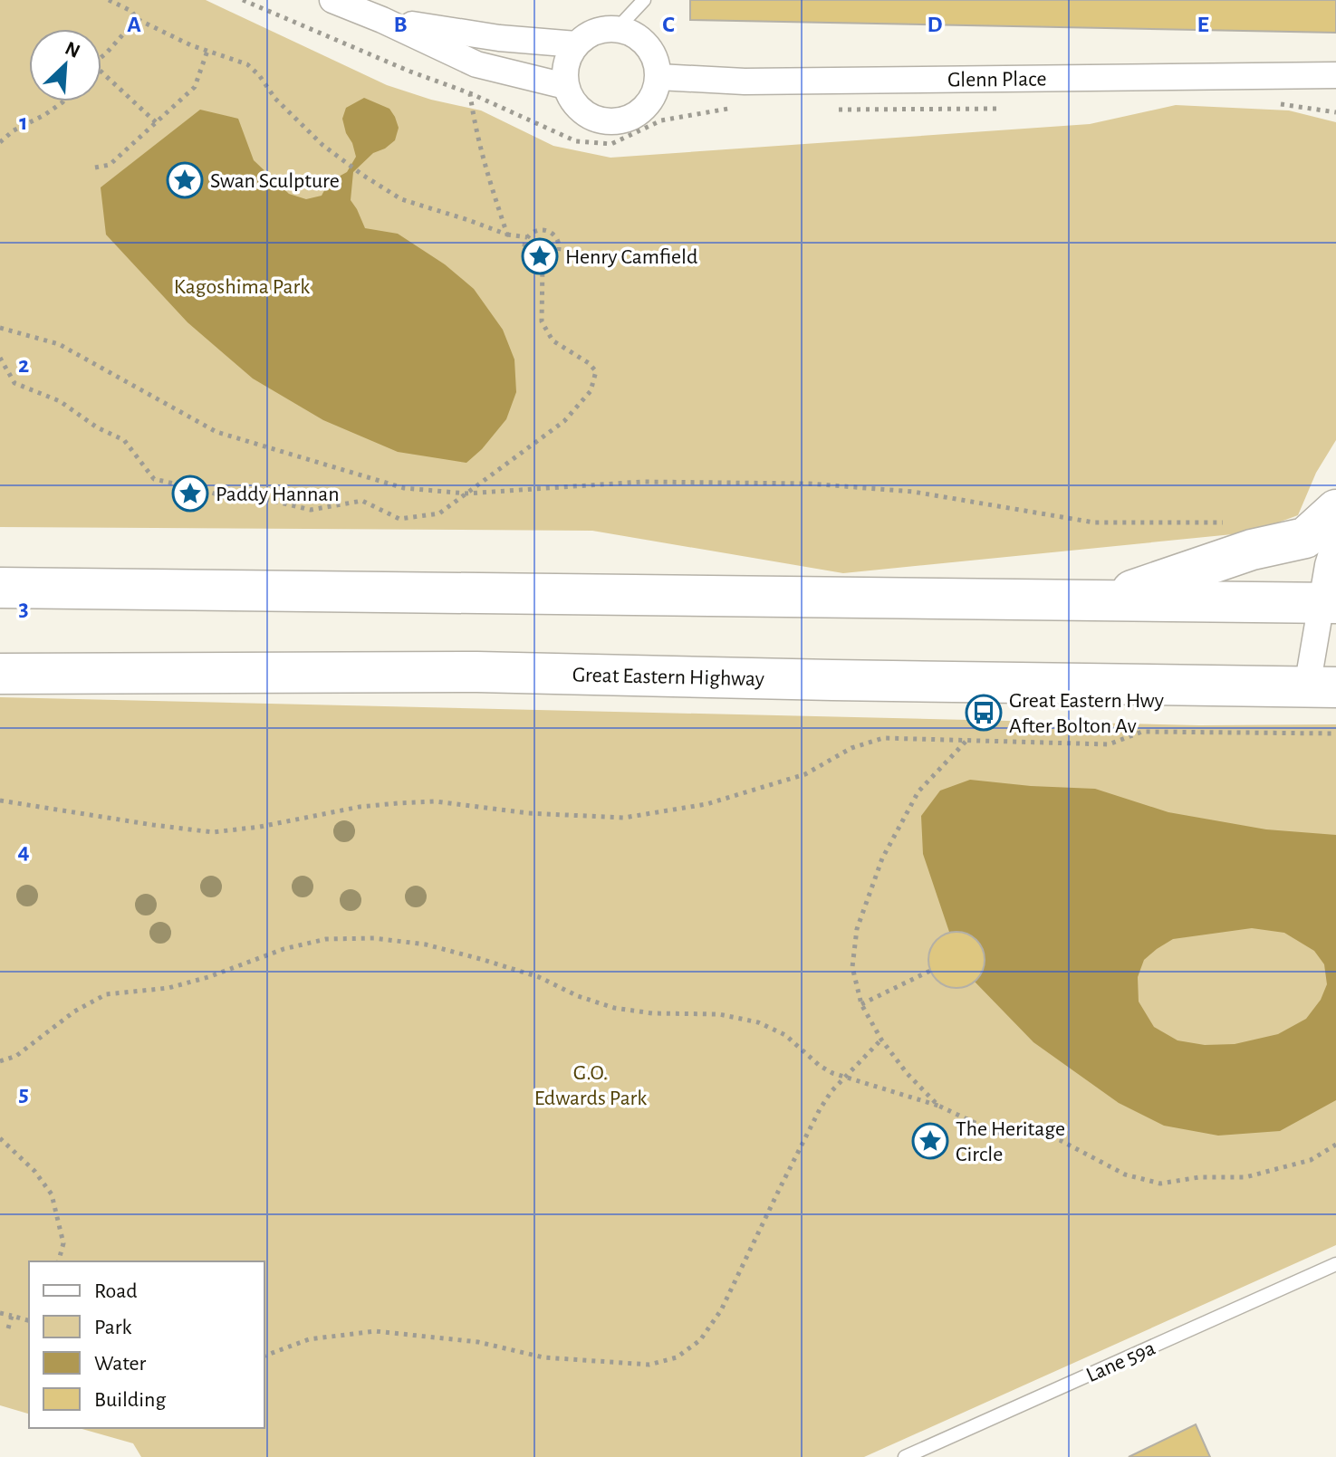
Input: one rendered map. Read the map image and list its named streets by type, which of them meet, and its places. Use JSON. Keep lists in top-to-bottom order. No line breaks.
{"streets":{"highway":["Great Eastern Highway"],"street":["Glenn Place"],"lane":["Lane 59a"]},"parks":["Kagoshima Park","G.O. Edwards Park"],"places":{"place":["Swan Sculpture","Henry Camfield","Paddy Hannan","The Heritage Circle"],"bus stop":["Great Eastern Hwy After Bolton Av"]},"legend":["Road","Park","Water","Building"],"north":"top right","grid":{"columns":["A","B","C","D","E"],"rows":["1","2","3","4","5"]}}
